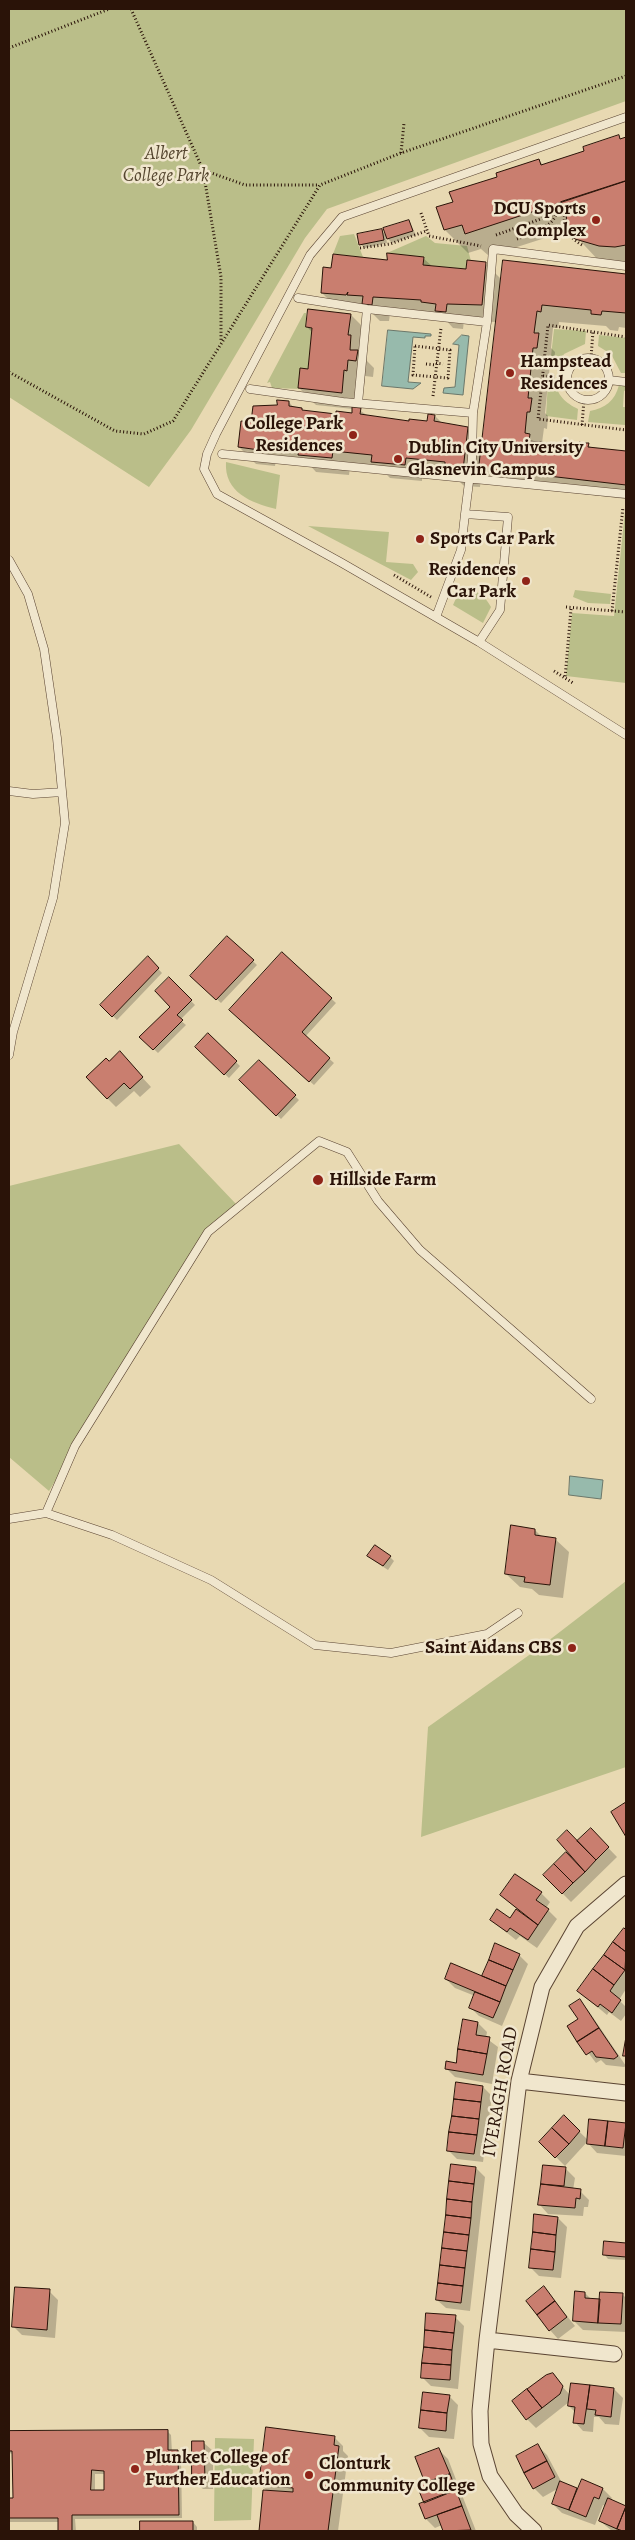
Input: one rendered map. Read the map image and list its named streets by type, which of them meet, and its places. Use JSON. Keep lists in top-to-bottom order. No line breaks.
{"streets":{"street":["IVERAGH ROAD"]},"parks":["Albert College Park"],"places":["DCU Sports Complex","Hampstead Residences","College Park Residences","Dublin City University Glasnevin Campus","Sports Car Park","Residences Car Park","Hillside Farm","Saint Aidans CBS","Plunket College of Further Education","Clonturk Community College"]}
